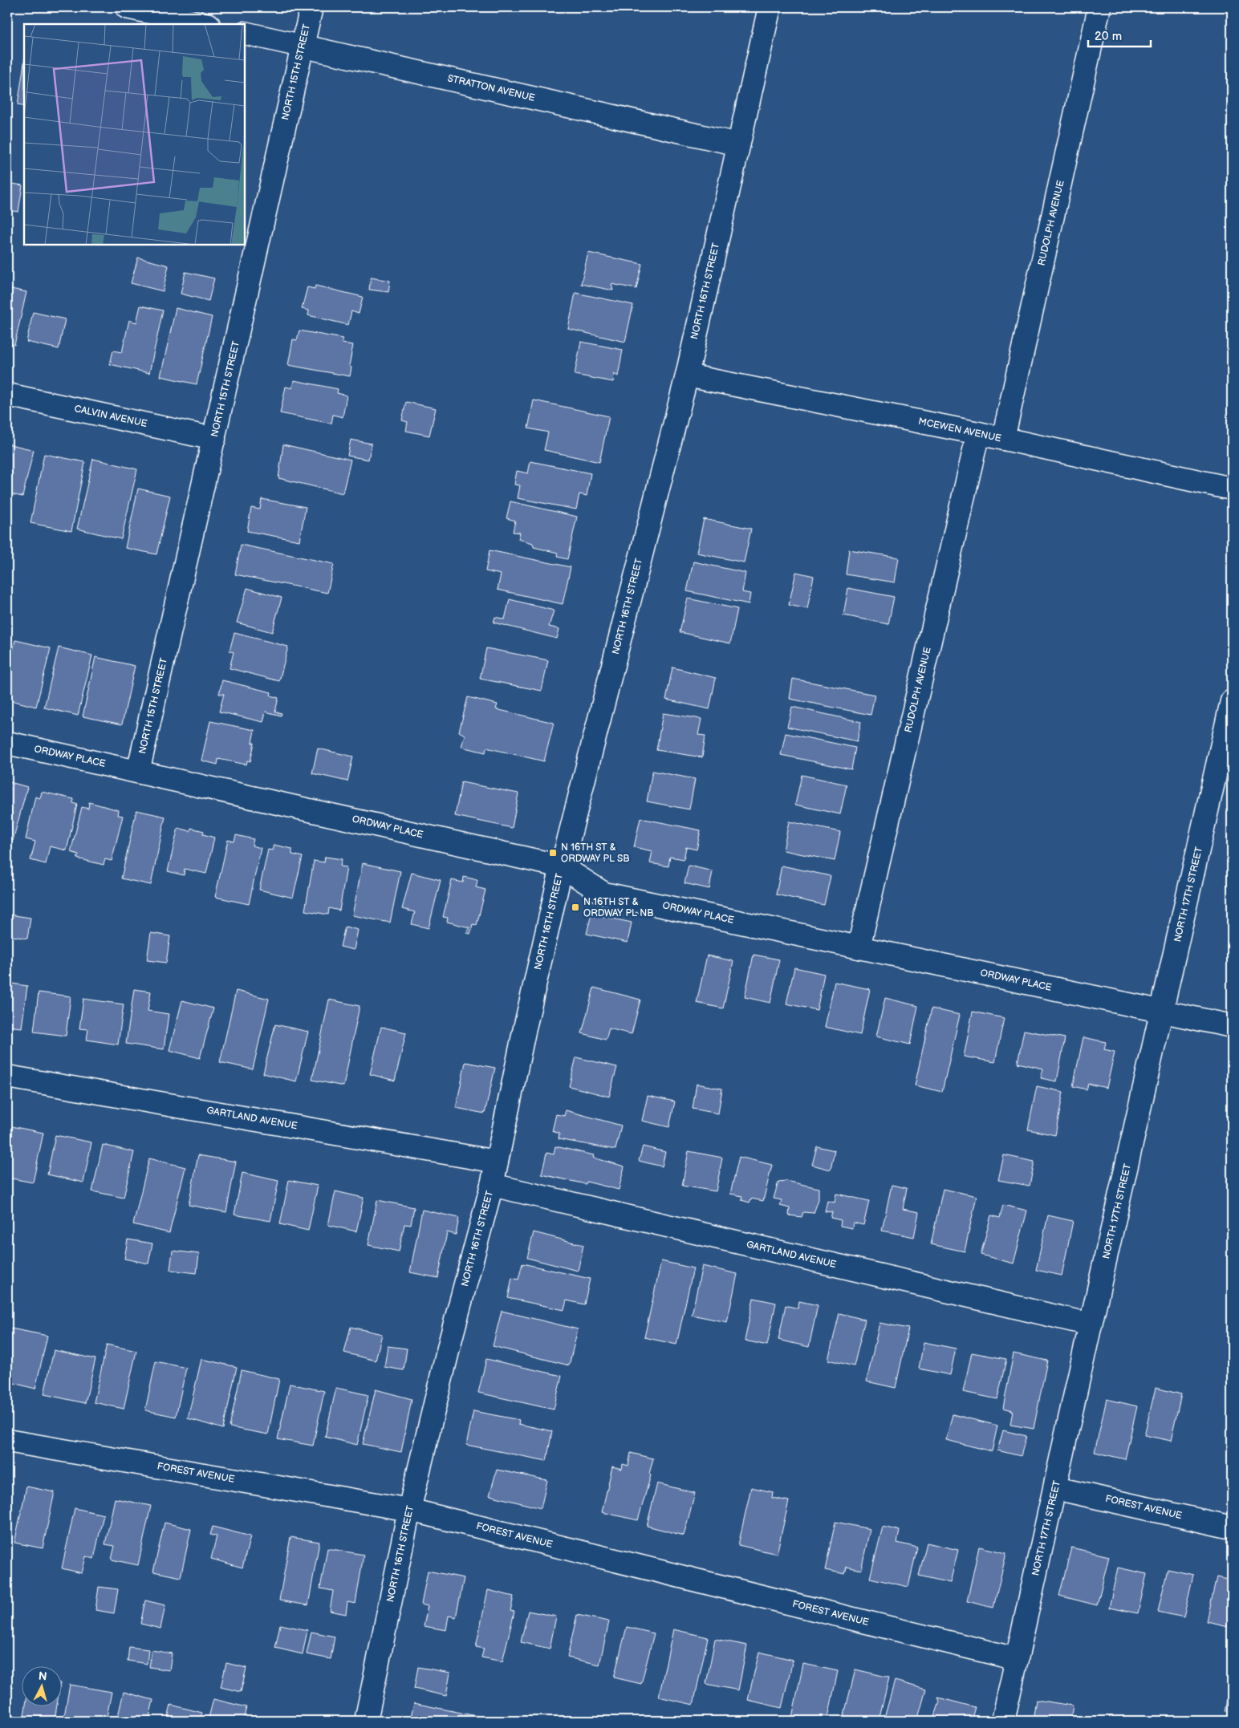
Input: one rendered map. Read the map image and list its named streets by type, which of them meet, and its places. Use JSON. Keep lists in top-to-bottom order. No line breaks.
{"streets":{"street":["NORTH 15TH STREET","STRATTON AVENUE","RUDOLPH AVENUE","NORTH 16TH STREET","CALVIN AVENUE","MCEWEN AVENUE","ORDWAY PLACE","NORTH 17TH STREET","GARTLAND AVENUE","FOREST AVENUE"]},"crossings":[["NORTH 15TH STREET","STRATTON AVENUE"],["NORTH 15TH STREET","CALVIN AVENUE"],["NORTH 15TH STREET","ORDWAY PLACE"],["STRATTON AVENUE","NORTH 16TH STREET"],["RUDOLPH AVENUE","MCEWEN AVENUE"],["RUDOLPH AVENUE","ORDWAY PLACE"],["NORTH 16TH STREET","MCEWEN AVENUE"],["NORTH 16TH STREET","ORDWAY PLACE"],["NORTH 16TH STREET","GARTLAND AVENUE"],["NORTH 16TH STREET","FOREST AVENUE"],["ORDWAY PLACE","NORTH 17TH STREET"],["NORTH 17TH STREET","GARTLAND AVENUE"],["NORTH 17TH STREET","FOREST AVENUE"]],"places":{"transit":["N 16TH ST & ORDWAY PL SB","N 16TH ST & ORDWAY PL NB"]},"scale_bar":"20 m","north":"top"}
